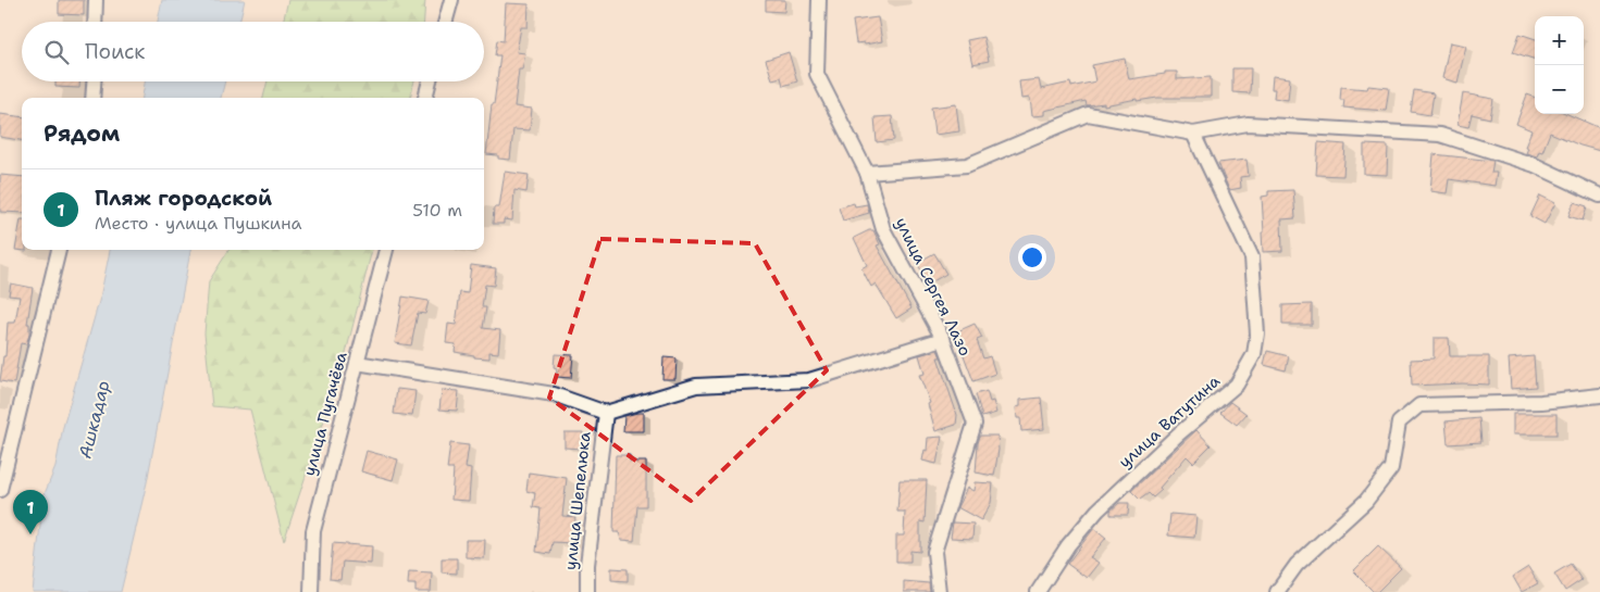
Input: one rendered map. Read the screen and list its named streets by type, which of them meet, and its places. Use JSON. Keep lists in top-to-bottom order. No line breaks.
{"streets":{"street":["улица Сергея Лазо","улица Пугачёва","улица Ватутина","улица Шепелюка"]},"water":["Ашкадар"],"page":{"map_buttons":["+","−"],"search":"Поиск","heading":"Рядом","list":[{"mark":"1","name":"Пляж городской","note":"Место · улица Пушкина","value":"510 m"}],"pins":"1"}}
